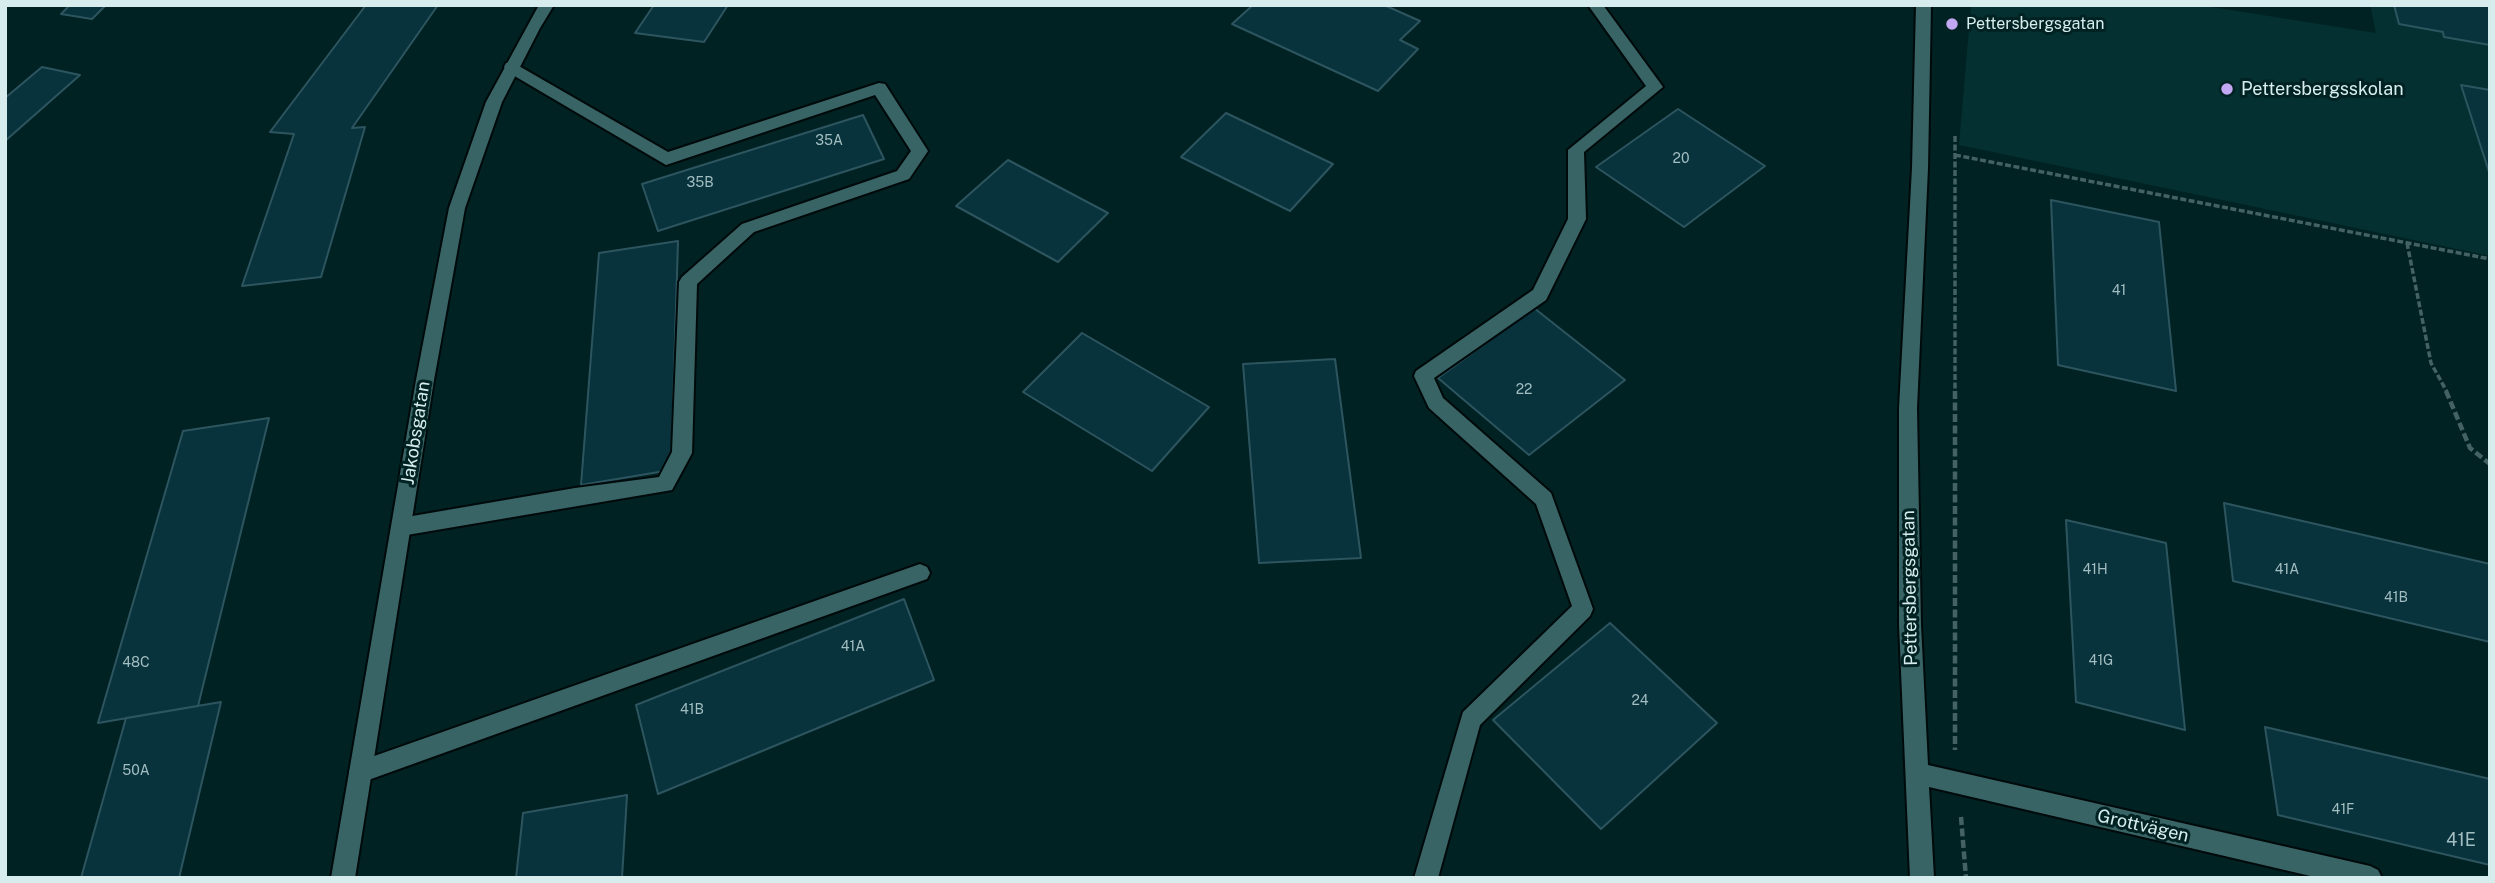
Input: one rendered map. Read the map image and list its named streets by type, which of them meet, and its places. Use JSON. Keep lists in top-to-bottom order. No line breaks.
{"streets":{"street":["Jakobsgatan","Pettersbergsgatan","Grottvägen"]},"crossings":[["Pettersbergsgatan","Grottvägen"]],"places":["Pettersbergsgatan","Pettersbergsskolan"],"house_numbers":["35A","20","35B","41","22","41H","41A","41B","41A","41G","48C","24","41B","50A","41F","41E"]}
